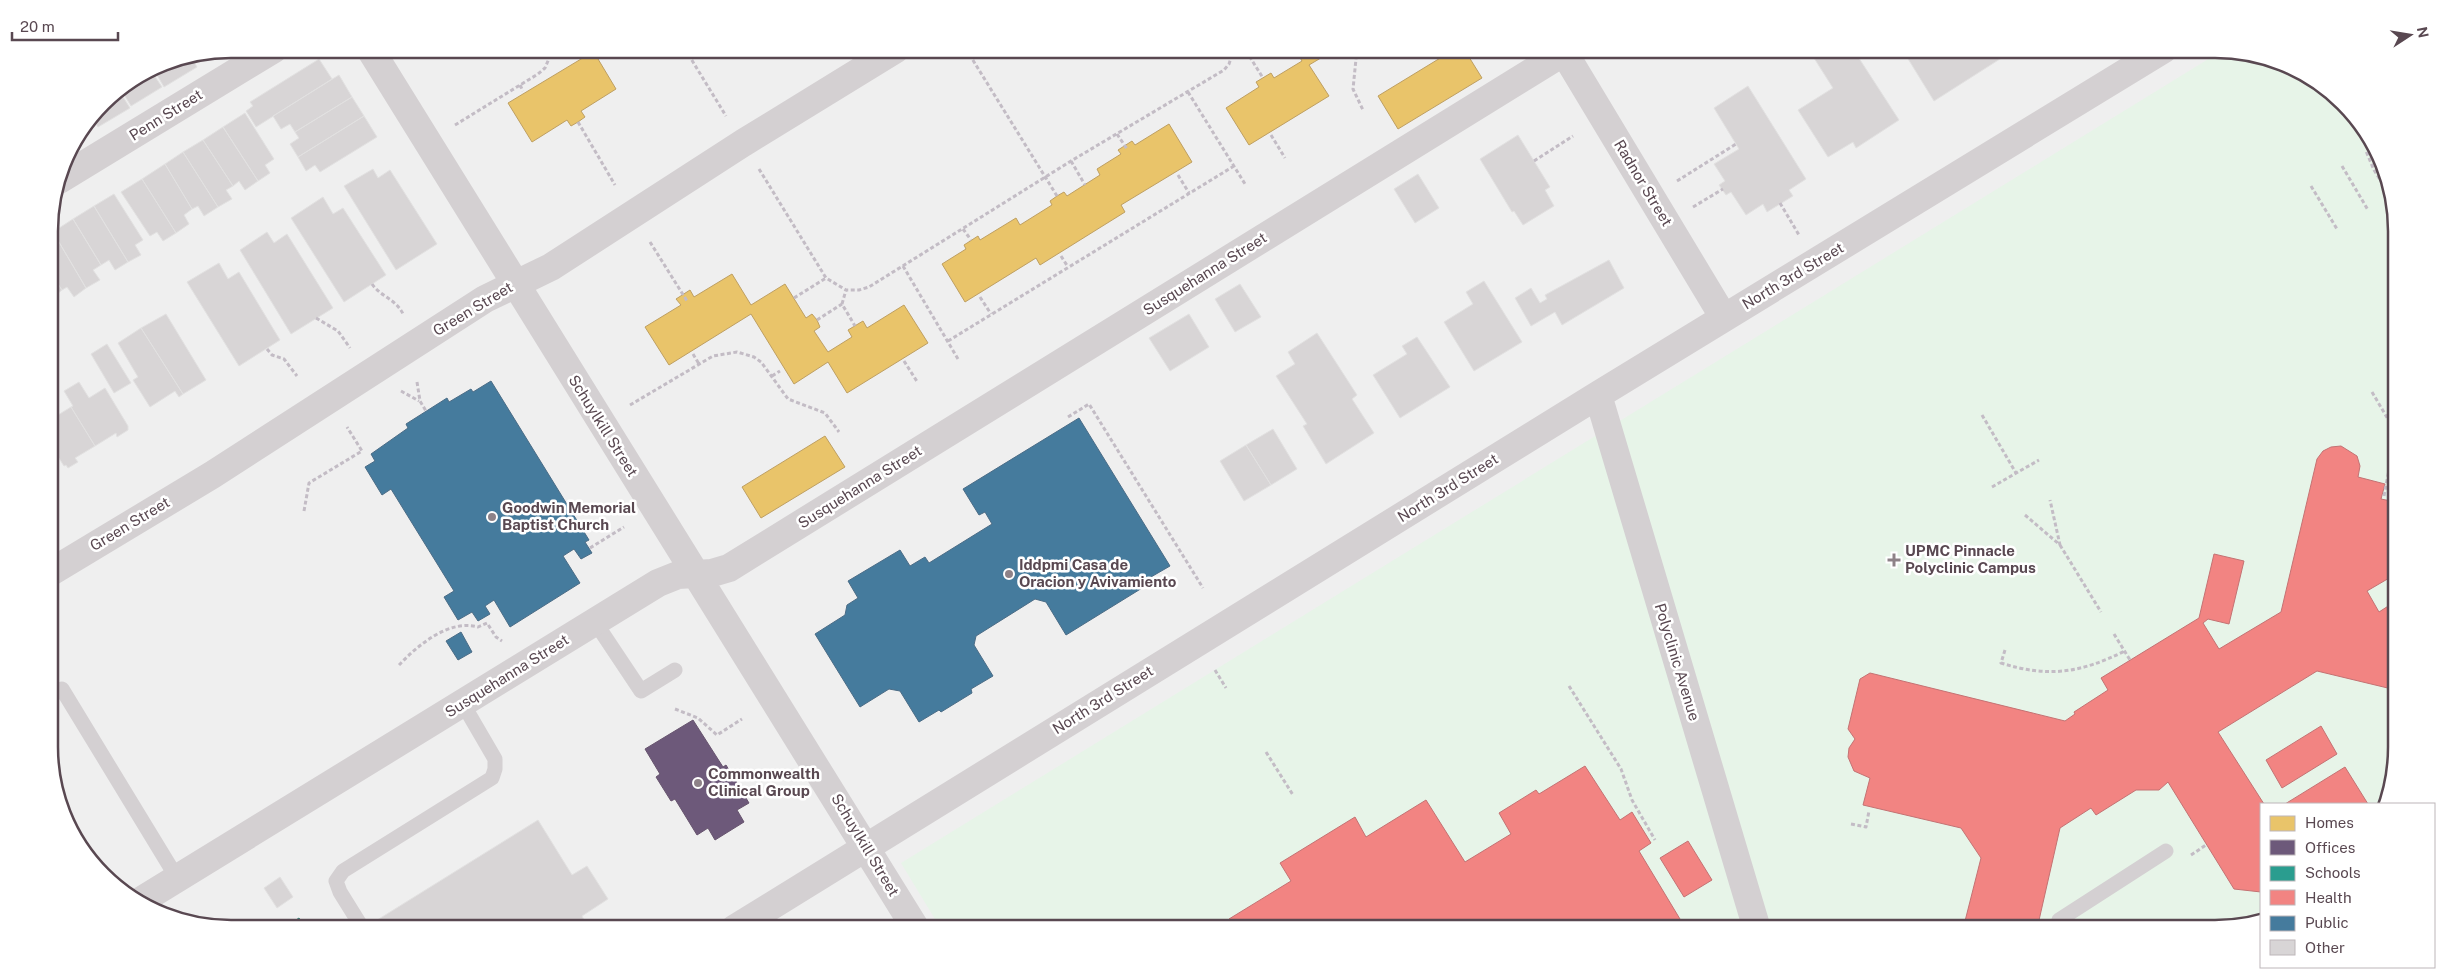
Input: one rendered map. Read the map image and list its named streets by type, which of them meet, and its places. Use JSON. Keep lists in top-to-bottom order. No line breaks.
{"streets":{"street":["Penn Street","Radnor Street","Susquehanna Street","North 3rd Street","Green Street","Schuylkill Street","Polyclinic Avenue"]},"crossings":[["Radnor Street","North 3rd Street"],["Susquehanna Street","Schuylkill Street"],["North 3rd Street","Schuylkill Street"],["North 3rd Street","Polyclinic Avenue"],["Green Street","Schuylkill Street"]],"places":{"other":["Goodwin Memorial Baptist Church","Iddpmi Casa de Oracion y Avivamiento","Commonwealth Clinical Group"],"health":["UPMC Pinnacle Polyclinic Campus"]},"legend":["Homes","Offices","Schools","Health","Public","Other"],"scale_bar":"20 m","north":"right"}
